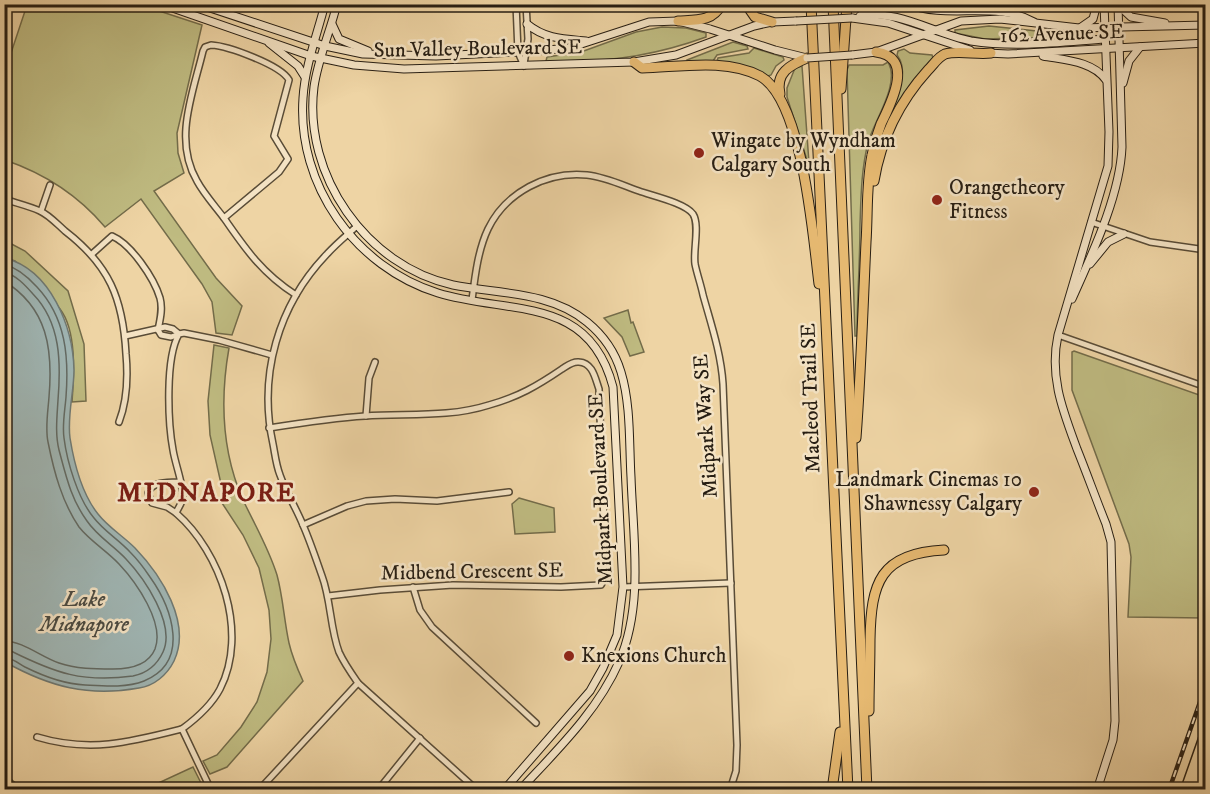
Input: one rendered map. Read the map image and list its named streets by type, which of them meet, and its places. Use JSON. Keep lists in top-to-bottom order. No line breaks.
{"streets":{"highway":["Macleod Trail SE"],"street":["162 Avenue SE","Sun Valley Boulevard SE","Midpark Way SE","Midpark Boulevard SE","Midbend Crescent SE"]},"crossings":[["162 Avenue SE","Sun Valley Boulevard SE"],["Sun Valley Boulevard SE","Midpark Boulevard SE"],["Midpark Way SE","Midpark Boulevard SE"]],"districts":["MIDNAPORE"],"water":["Lake Midnapore"],"places":["Wingate by Wyndham Calgary South","Orangetheory Fitness","Landmark Cinemas 10 Shawnessy Calgary","Knexions Church"]}
